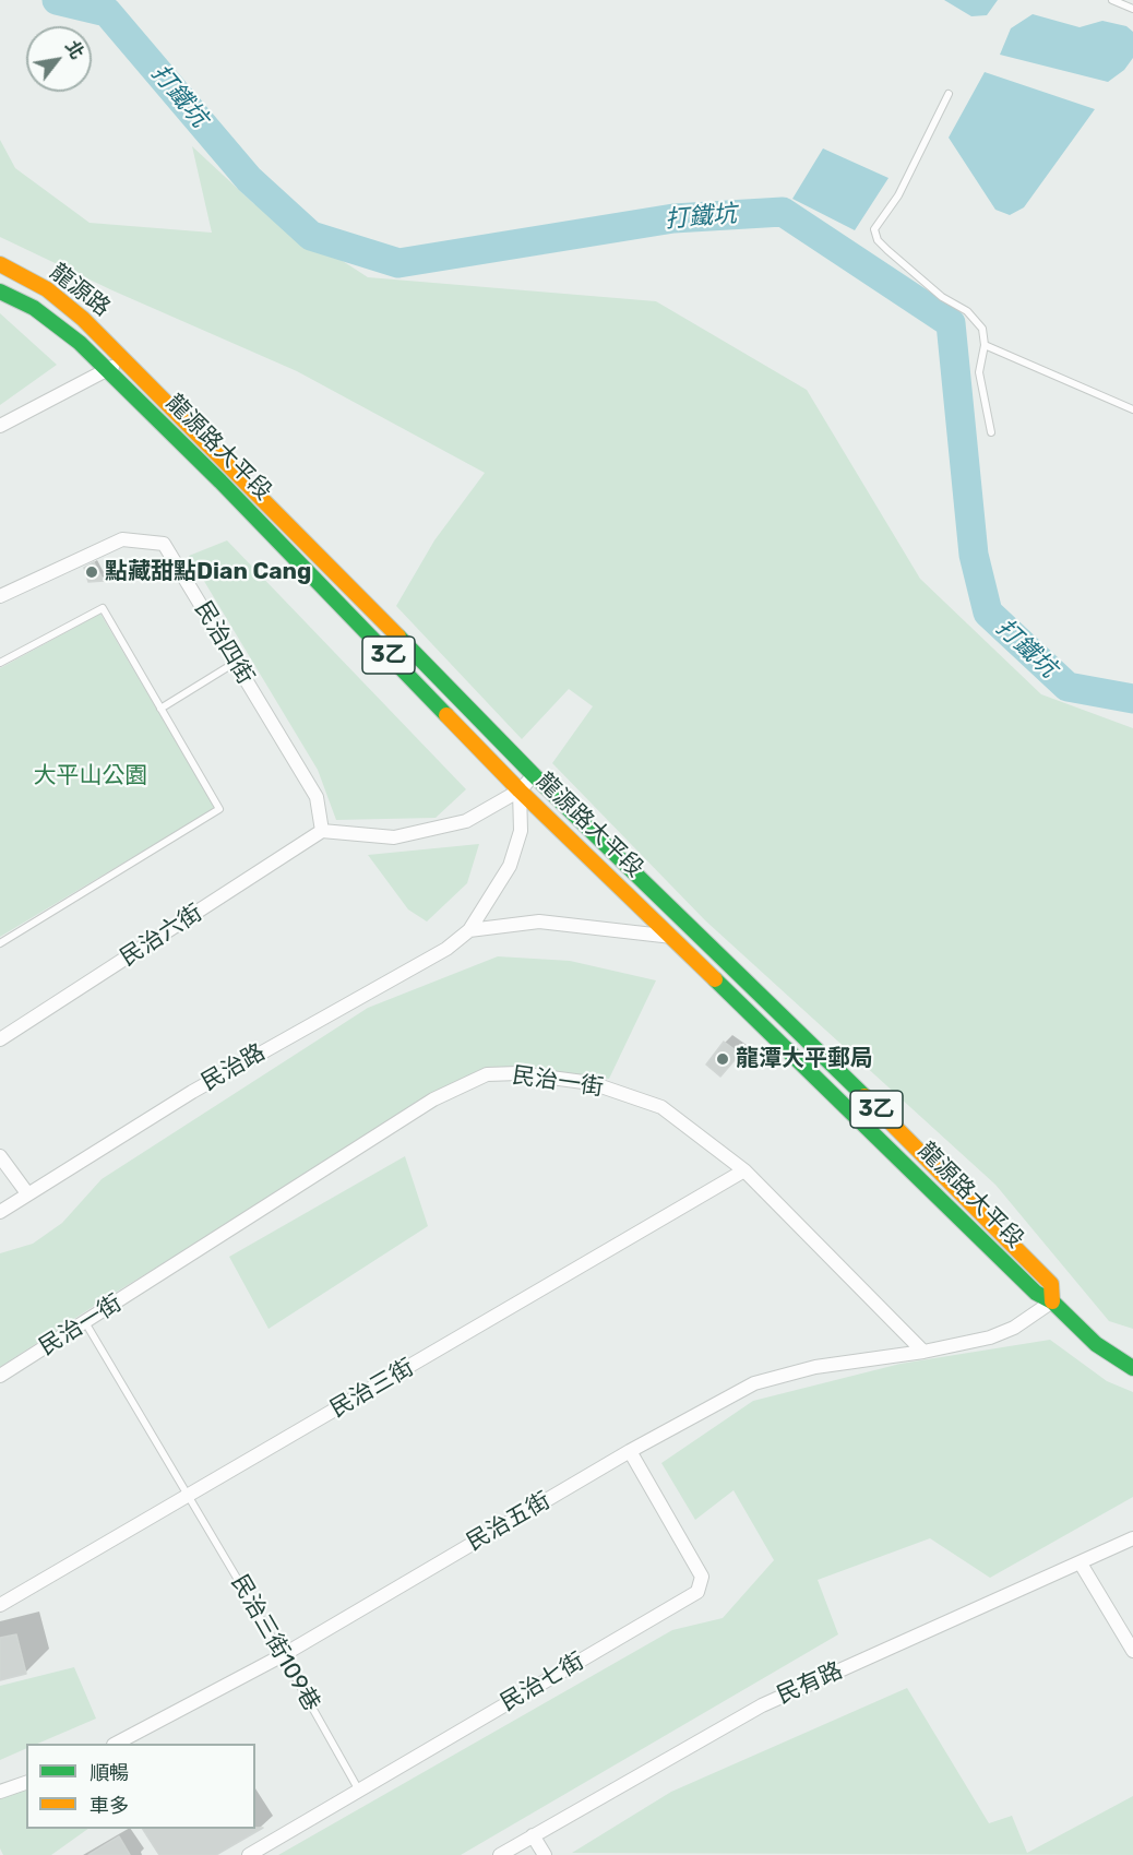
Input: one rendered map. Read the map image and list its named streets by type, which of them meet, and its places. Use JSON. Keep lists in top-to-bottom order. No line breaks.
{"streets":{"main road":["龍源路","龍源路大平段","3乙"],"street":["民治四街","民治六街","民治路","民治一街","民治三街","民治五街","民治七街","民有路"],"lane":["民治三街109巷"]},"crossings":[["龍源路","龍源路大平段"],["民治四街","民治六街"],["民治一街","民治三街"],["民治一街","民治五街"],["民治一街","民治三街109巷"],["民治三街","民治三街109巷"],["民治五街","民治三街109巷"],["民治五街","民治七街"],["民治三街109巷","民治七街"]],"water":["打鐵坑"],"parks":["大平山公園"],"places":["點藏甜點Dian Cang","龍潭大平郵局"],"legend":["順暢","車多"],"north":"top right"}
